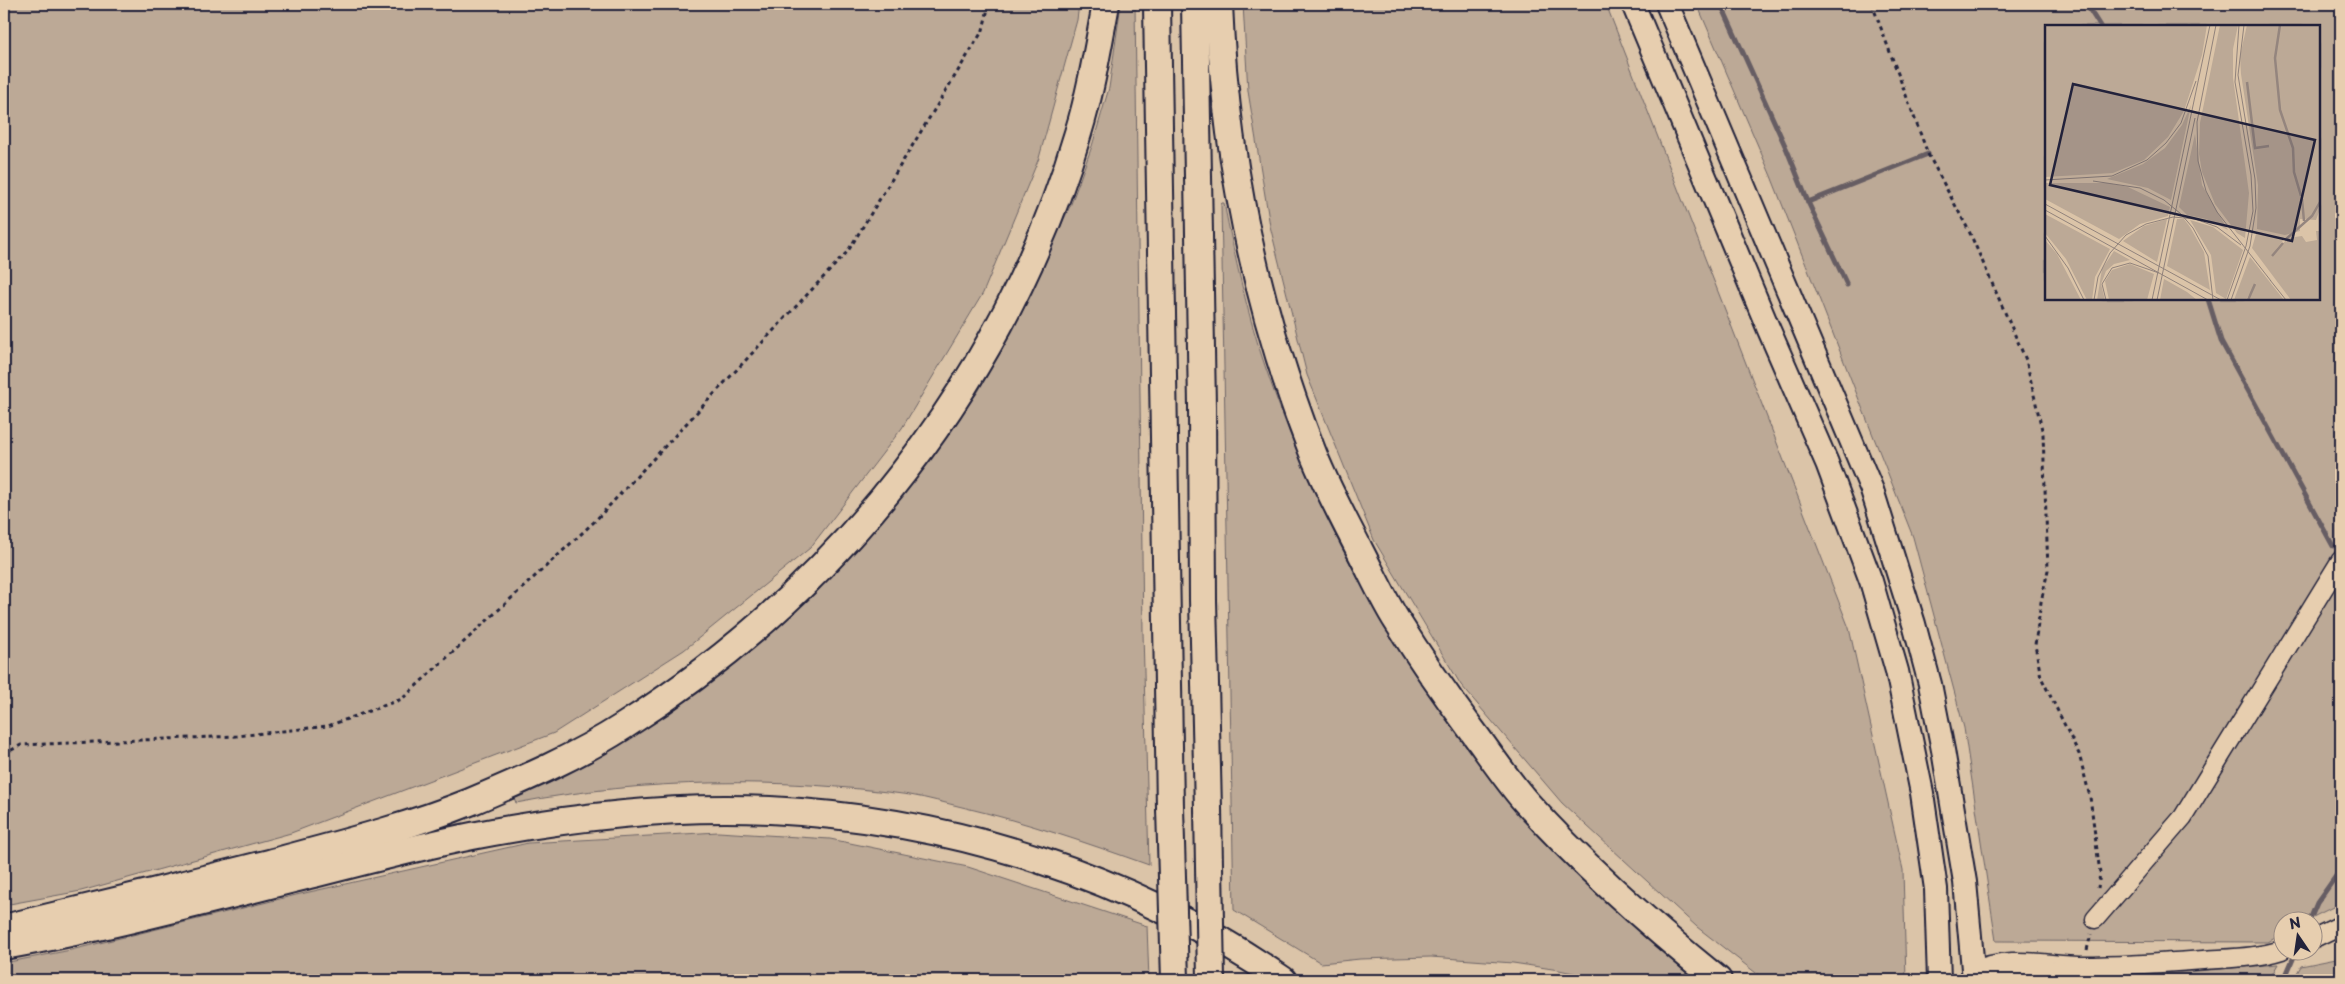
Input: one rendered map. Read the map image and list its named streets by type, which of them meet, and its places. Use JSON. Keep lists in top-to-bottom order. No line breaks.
{"north":"top"}
